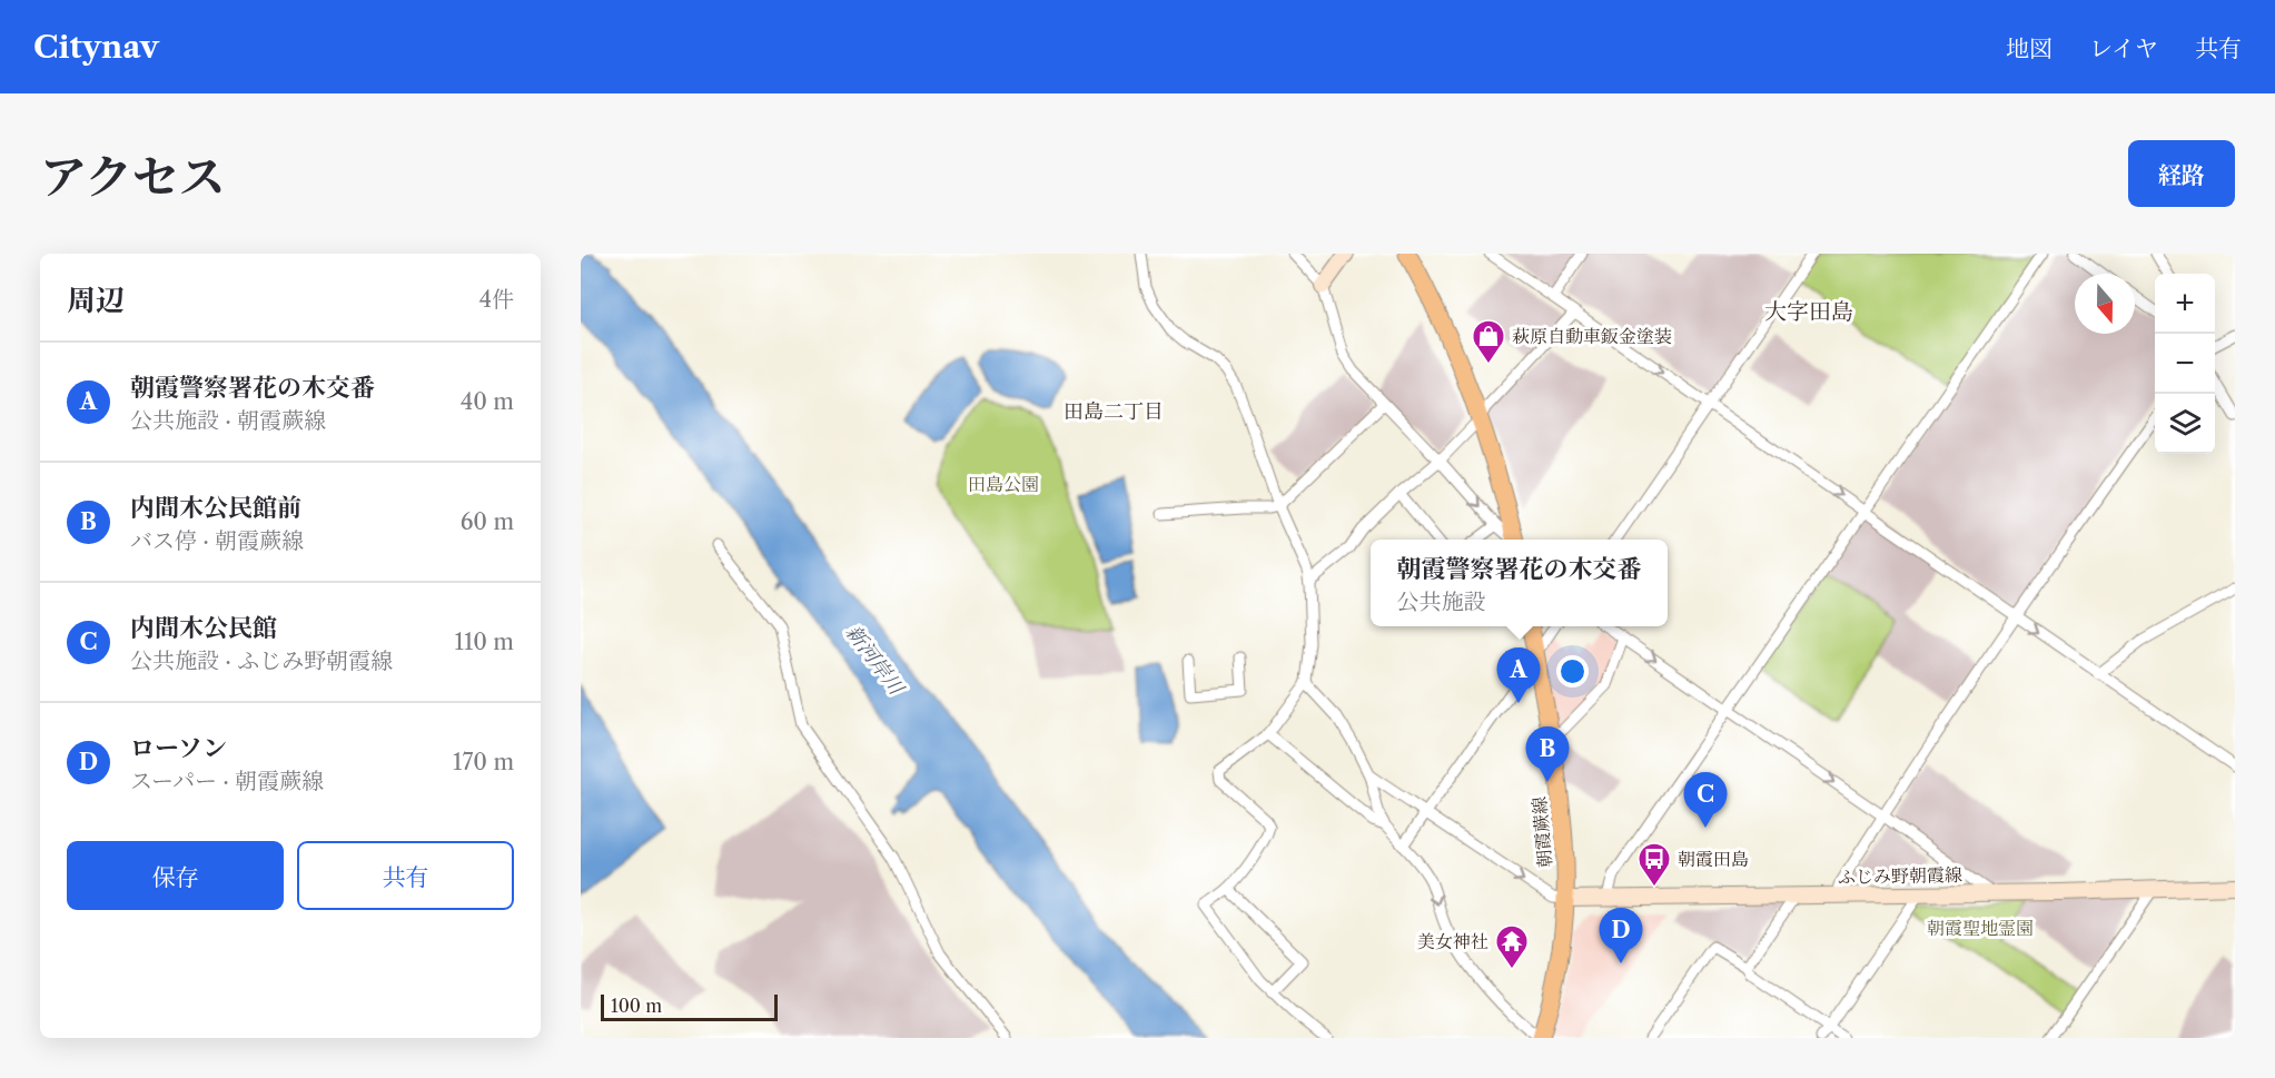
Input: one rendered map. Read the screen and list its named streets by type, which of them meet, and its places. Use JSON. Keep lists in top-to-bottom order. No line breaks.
{"streets":{"main road":["朝霞蕨線","ふじみ野朝霞線"]},"crossings":[["朝霞蕨線","ふじみ野朝霞線"]],"districts":["大字田島","田島二丁目"],"water":["新河岸川"],"parks":["田島公園","朝霞聖地霊園"],"places":{"shop":["萩原自動車鈑金塗装"],"bus stop":["朝霞田島"],"temple":["美女神社"]},"scale_bar":"100 m","north":"bottom","page":{"header":"Citynav","nav":["地図","レイヤ","共有"],"title":"アクセス","buttons":["経路",["保存","共有"]],"heading":["周辺","4件"],"map_buttons":["+","−"],"list":[{"mark":"A","name":"朝霞警察署花の木交番","note":"公共施設 · 朝霞蕨線","value":"40 m"},{"mark":"B","name":"内間木公民館前","note":"バス停 · 朝霞蕨線","value":"60 m"},{"mark":"C","name":"内間木公民館","note":"公共施設 · ふじみ野朝霞線","value":"110 m"},{"mark":"D","name":"ローソン","note":"スーパー · 朝霞蕨線","value":"170 m"}],"popup":["朝霞警察署花の木交番","公共施設"],"pins":["A","B","C","D"],"scale":"100 m"}}
